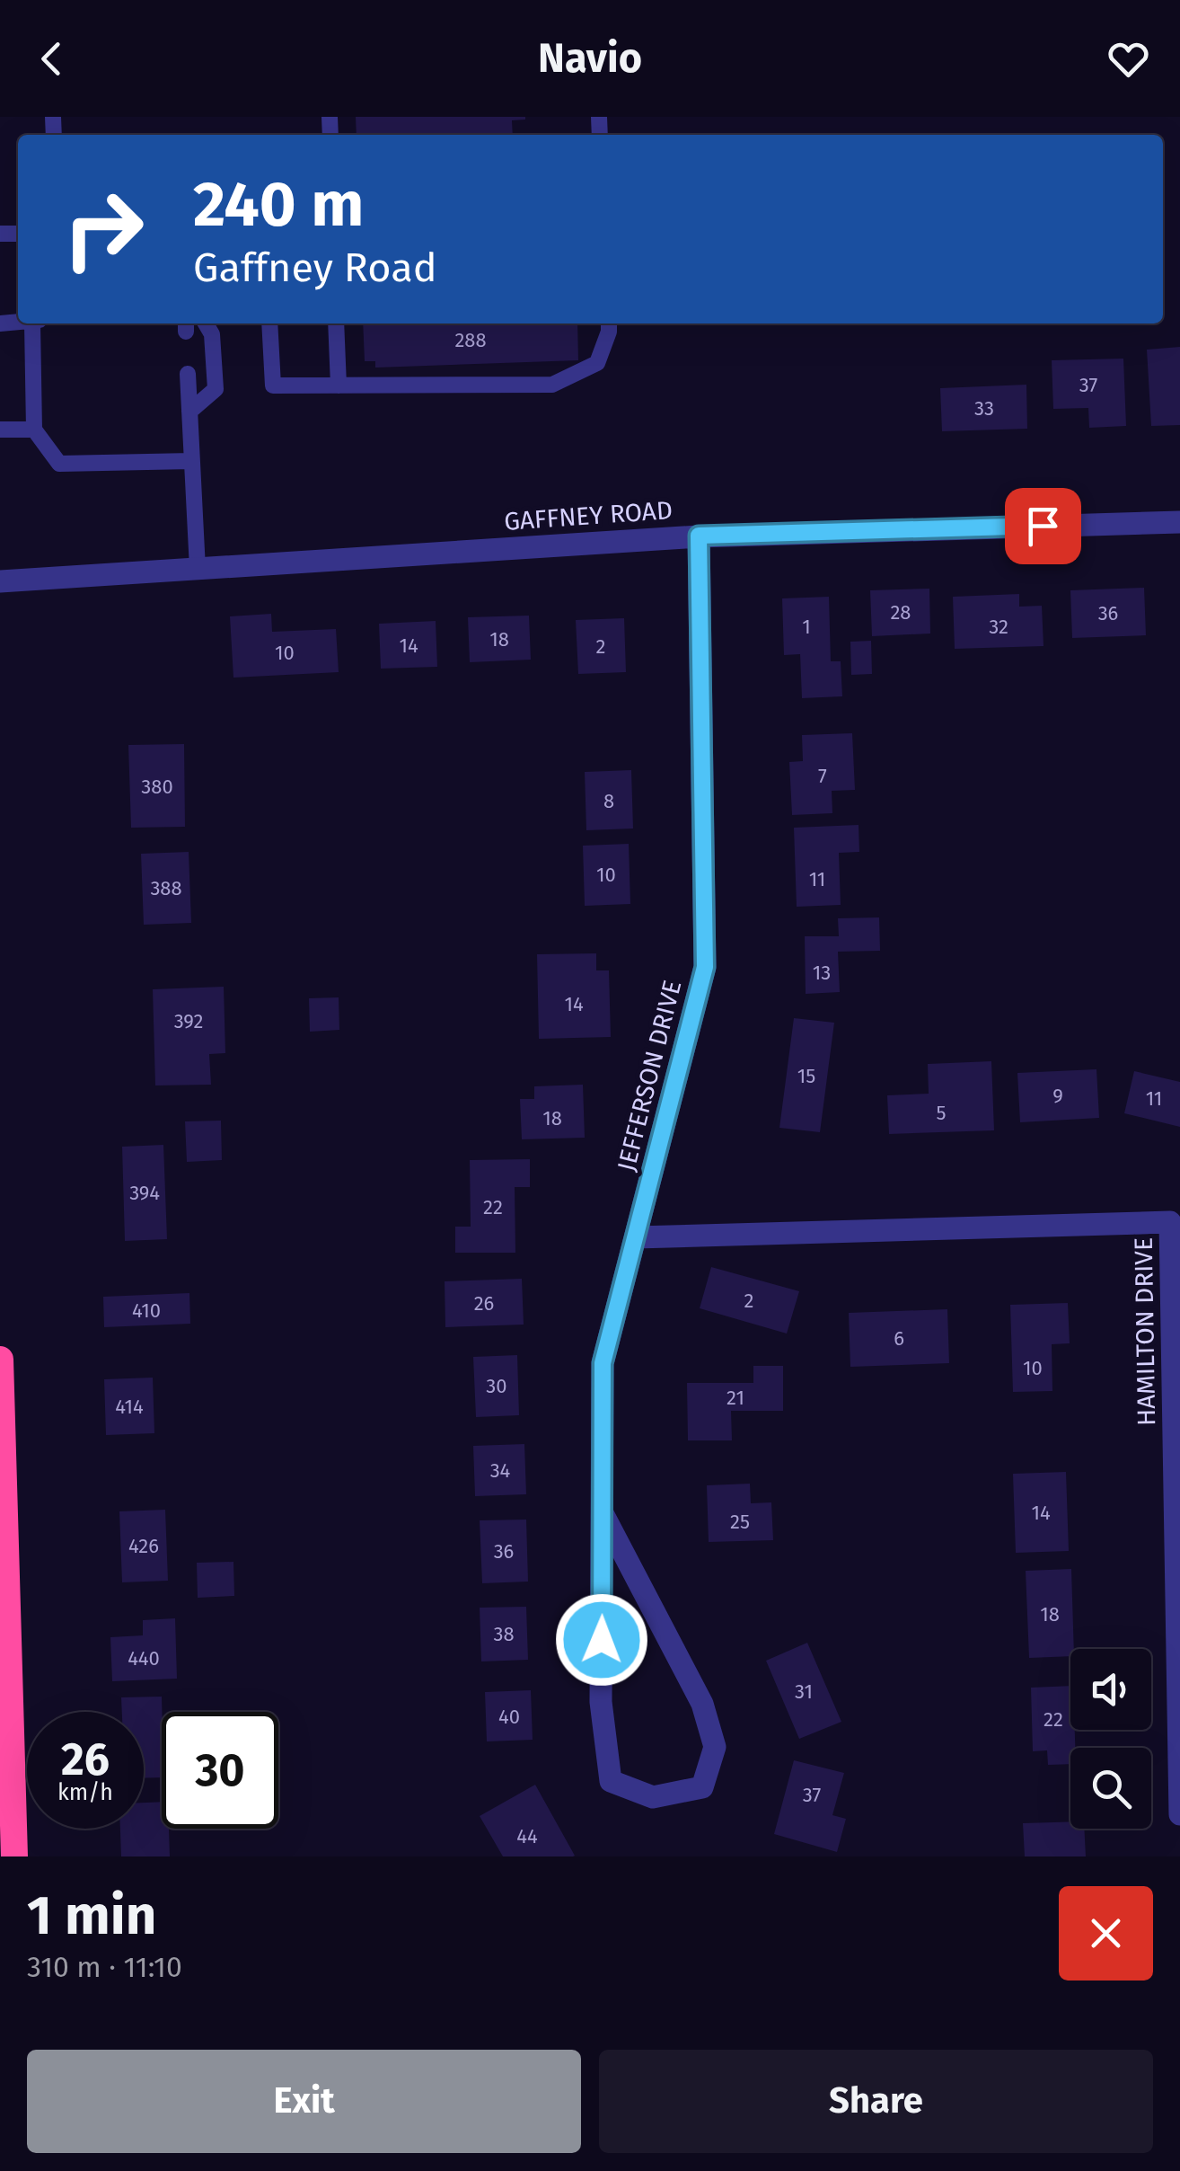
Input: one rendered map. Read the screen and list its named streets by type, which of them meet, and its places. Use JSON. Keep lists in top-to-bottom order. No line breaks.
{"streets":{"street":["GAFFNEY ROAD","JEFFERSON DRIVE","HAMILTON DRIVE"]},"crossings":[["GAFFNEY ROAD","JEFFERSON DRIVE"],["JEFFERSON DRIVE","HAMILTON DRIVE"]],"house_numbers":["288","37","33","28","36","1","32","18","14","2","10","7","380","8","10","11","388","13","14","392","15","9","11","5","18","394","22","2","26","410","6","10","30","21","414","34","14","25","426","36","18","38","440","31","40","22","37","44"],"page":{"header":"Navio","turn":["240 m","Gaffney Road"],"speed":"26 km/h","limit":"30","heading":["1 min","310 m · 11:10"],"buttons":["Exit","Share"]}}
